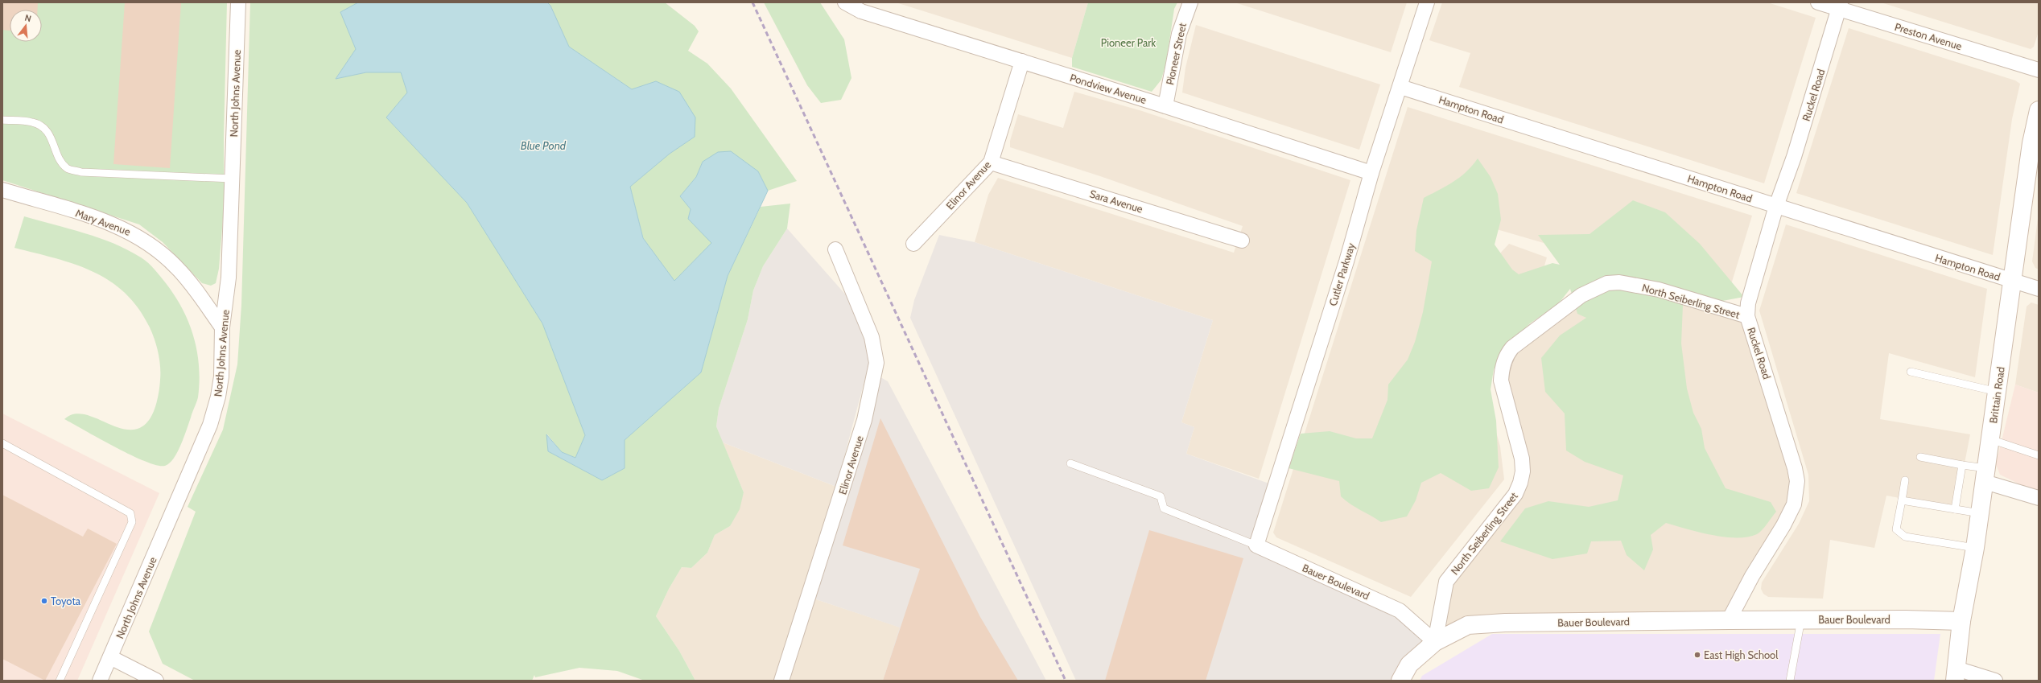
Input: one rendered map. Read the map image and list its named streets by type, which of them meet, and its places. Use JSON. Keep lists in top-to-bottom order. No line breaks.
{"streets":{"street":["Preston Avenue","Pioneer Street","Pondview Avenue","North Johns Avenue","Ruckel Road","Hampton Road","Elinor Avenue","Sara Avenue","Mary Avenue","Cutler Parkway","North Seiberling Street","Brittain Road","Bauer Boulevard"]},"crossings":[["Preston Avenue","Ruckel Road"],["Pioneer Street","Pondview Avenue"],["Pondview Avenue","Elinor Avenue"],["Pondview Avenue","Cutler Parkway"],["North Johns Avenue","Mary Avenue"],["Ruckel Road","Hampton Road"],["Ruckel Road","North Seiberling Street"],["Ruckel Road","Bauer Boulevard"],["Hampton Road","Cutler Parkway"],["Hampton Road","Brittain Road"],["Elinor Avenue","Sara Avenue"],["Cutler Parkway","Bauer Boulevard"],["North Seiberling Street","Bauer Boulevard"],["Brittain Road","Bauer Boulevard"]],"water":["Blue Pond"],"parks":["Pioneer Park"],"places":["Toyota","East High School"],"north":"top"}
